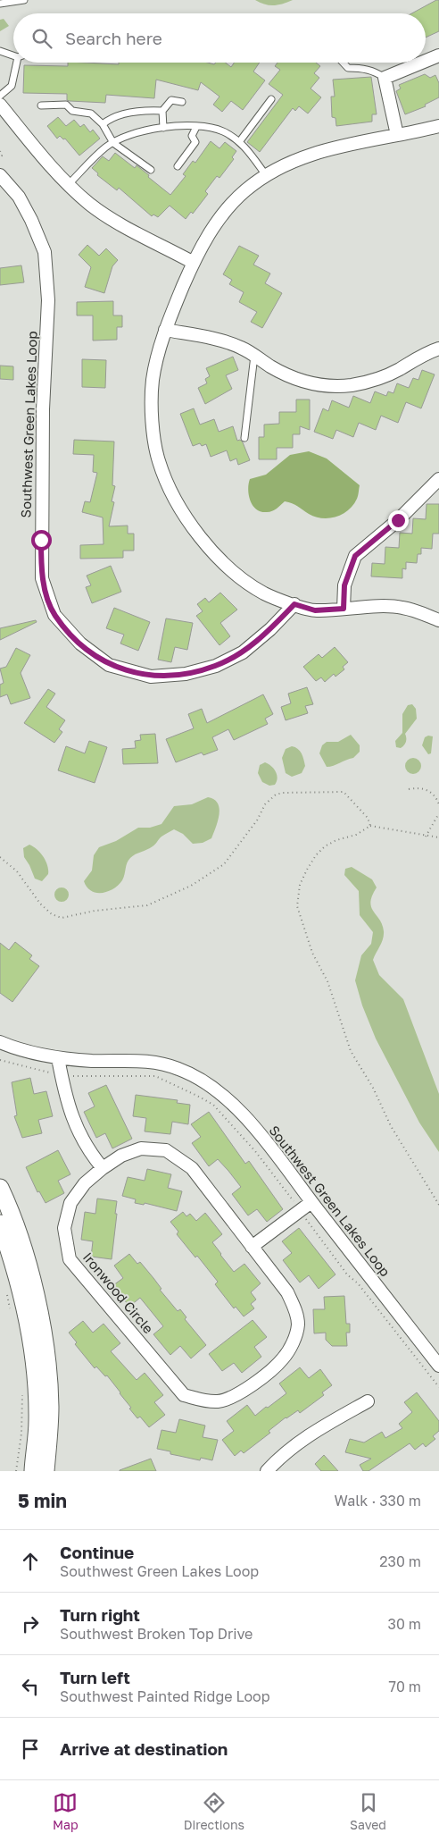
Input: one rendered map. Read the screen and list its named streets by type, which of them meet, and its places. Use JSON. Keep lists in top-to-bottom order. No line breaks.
{"streets":{"street":["Southwest Green Lakes Loop","Ironwood Circle"]},"page":{"search":"Search here","heading":["5 min","Walk · 330 m"],"list":[["Continue","Southwest Green Lakes Loop","230 m"],["Turn right","Southwest Broken Top Drive","30 m"],["Turn left","Southwest Painted Ridge Loop","70 m"],"Arrive at destination"],"nav":["Map","Directions","Saved"]}}
